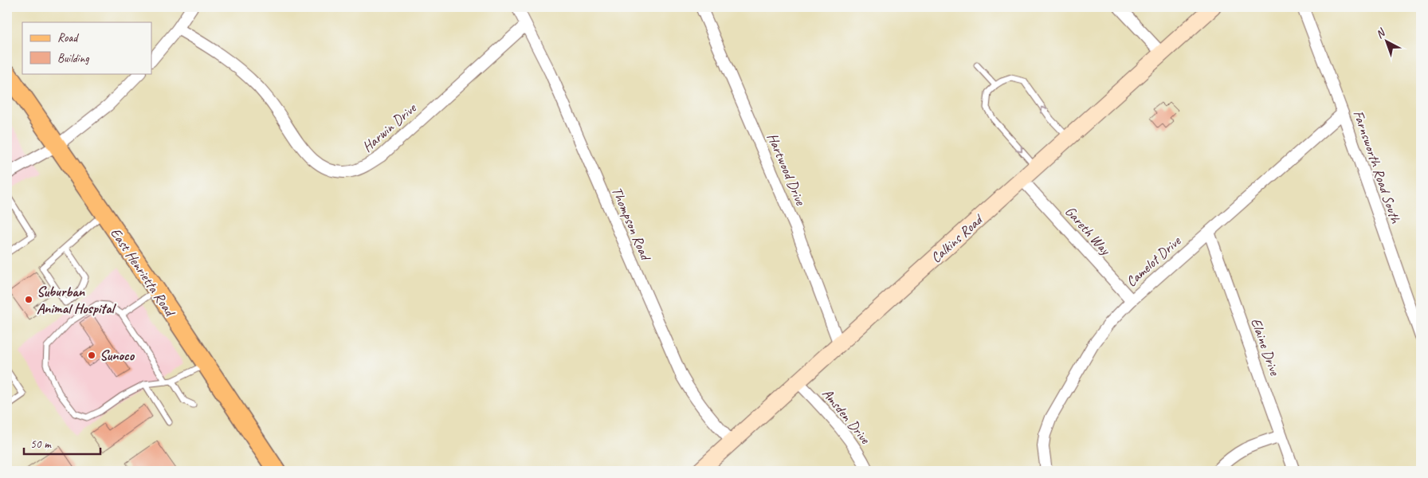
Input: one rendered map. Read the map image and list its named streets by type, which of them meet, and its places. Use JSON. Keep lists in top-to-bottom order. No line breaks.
{"streets":{"main road":["Calkins Road","East Henrietta Road"],"street":["Harwin Drive","Farnsworth Road South","Hartwood Drive","Thompson Road","Gareth Way","Camelot Drive","Elaine Drive","Amsden Drive"]},"crossings":[["Harwin Drive","Thompson Road"],["Farnsworth Road South","Camelot Drive"],["Hartwood Drive","Calkins Road"],["Thompson Road","Calkins Road"],["Gareth Way","Calkins Road"],["Gareth Way","Camelot Drive"],["Calkins Road","Amsden Drive"],["Camelot Drive","Elaine Drive"]],"places":["Suburban Animal Hospital","Sunoco"],"legend":["Road","Building"],"scale_bar":"50 m","north":"top left"}
